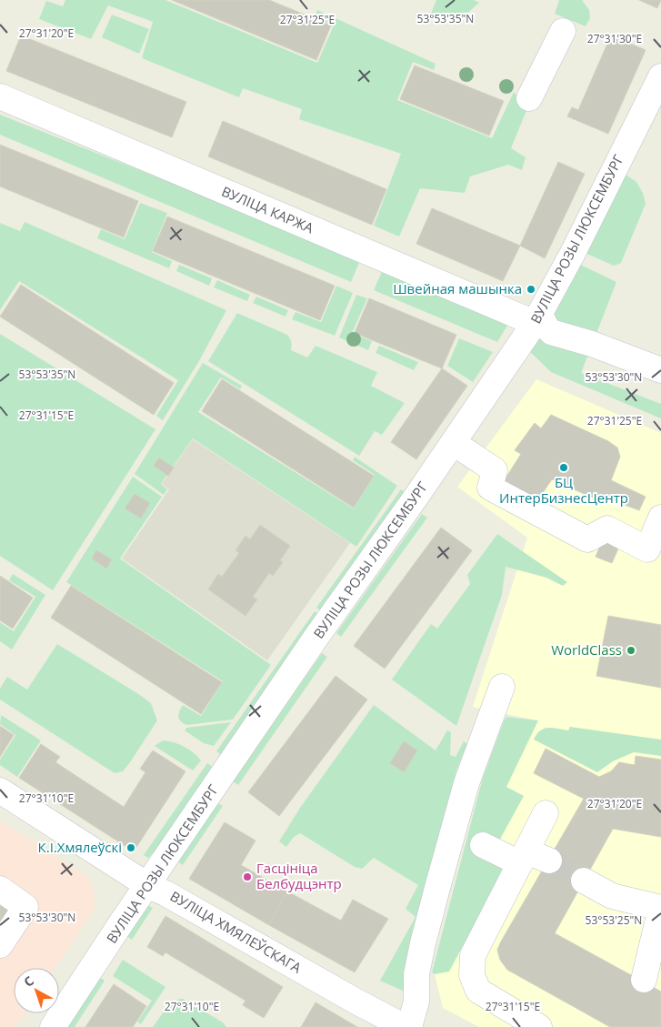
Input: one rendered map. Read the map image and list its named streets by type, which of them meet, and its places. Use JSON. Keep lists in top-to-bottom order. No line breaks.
{"streets":{"street":["ВУЛІЦА КАРЖА","ВУЛІЦА РОЗЫ ЛЮКСЕМБУРГ","ВУЛІЦА ХМЯЛЕЎСКАГА"]},"crossings":[["ВУЛІЦА КАРЖА","ВУЛІЦА РОЗЫ ЛЮКСЕМБУРГ"],["ВУЛІЦА РОЗЫ ЛЮКСЕМБУРГ","ВУЛІЦА ХМЯЛЕЎСКАГА"]],"places":["Швейная машынка","БЦ ИнтерБизнесЦентр","WorldClass","К.І.Хмялеўскі","Гасцініца Белбудцэнтр"],"north":"top left","coordinates":["53°53'35\"N","27°31'25\"E","27°31'20\"E","27°31'30\"E","53°53'30\"N","27°31'15\"E","27°31'10\"E","53°53'25\"N"]}
